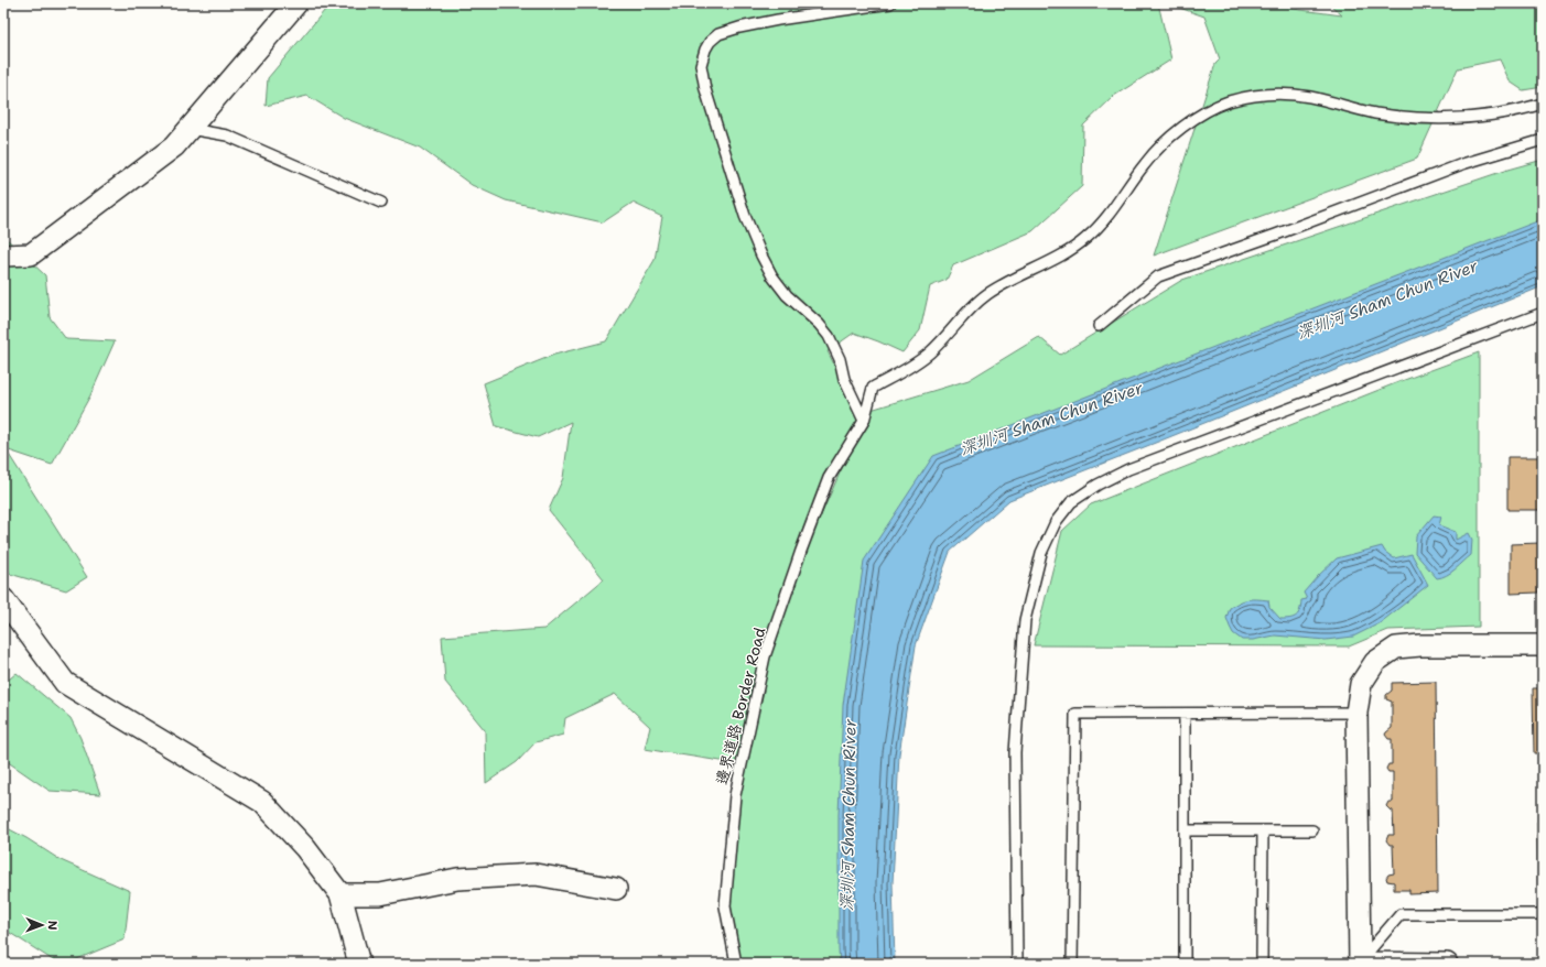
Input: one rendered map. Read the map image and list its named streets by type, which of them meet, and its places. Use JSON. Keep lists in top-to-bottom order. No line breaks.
{"streets":{"lane":["邊界道路 Border Road"]},"water":["深圳河 Sham Chun River"],"north":"right"}
